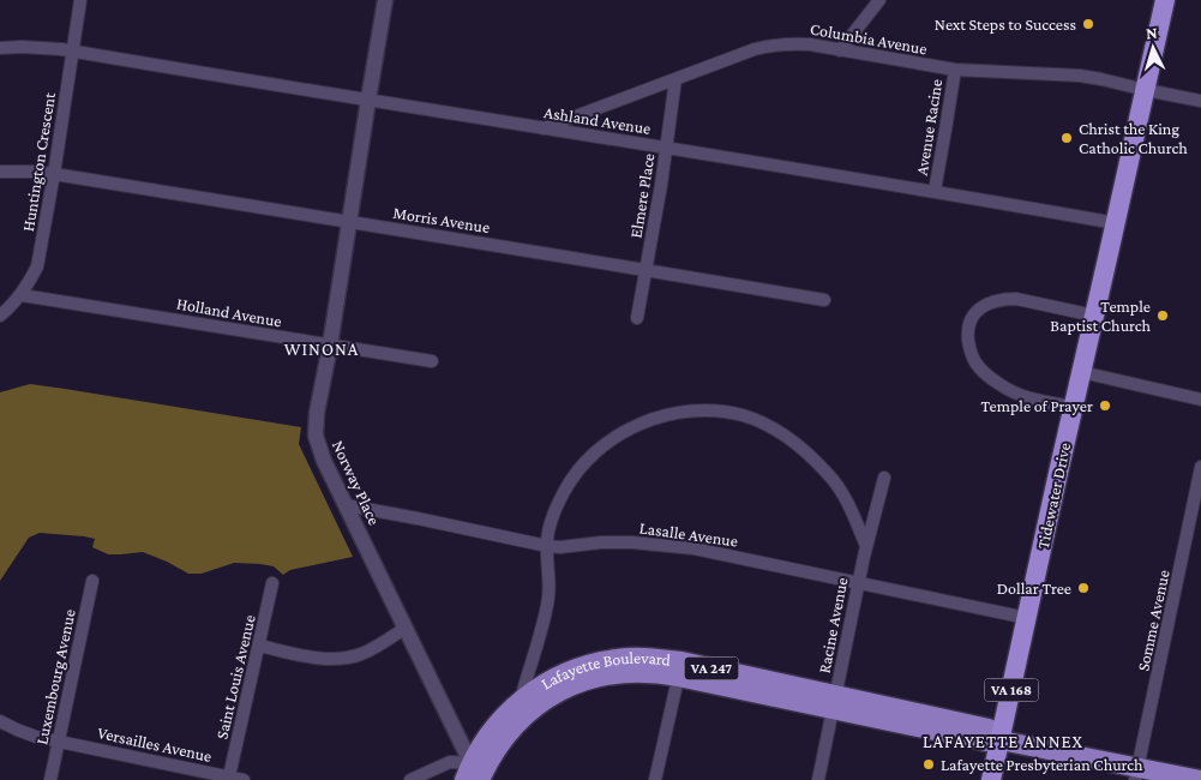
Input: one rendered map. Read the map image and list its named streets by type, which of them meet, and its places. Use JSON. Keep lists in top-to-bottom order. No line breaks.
{"streets":{"highway":["Tidewater Drive","VA 168"],"main road":["VA 247","Lafayette Boulevard"],"street":["Columbia Avenue","Ashland Avenue","Avenue Racine","Huntington Crescent","Elmere Place","Morris Avenue","Holland Avenue","Norway Place","Lasalle Avenue","Somme Avenue","Racine Avenue","Luxembourg Avenue","Saint Louis Avenue","Versailles Avenue"]},"crossings":[["Columbia Avenue","Ashland Avenue"],["Columbia Avenue","Avenue Racine"],["Columbia Avenue","Elmere Place"],["Columbia Avenue","Tidewater Drive"],["Ashland Avenue","Avenue Racine"],["Ashland Avenue","Huntington Crescent"],["Ashland Avenue","Elmere Place"],["Ashland Avenue","Norway Place"],["Ashland Avenue","Tidewater Drive"],["Huntington Crescent","Morris Avenue"],["Huntington Crescent","Holland Avenue"],["Elmere Place","Morris Avenue"],["Morris Avenue","Norway Place"],["Holland Avenue","Norway Place"],["Norway Place","Lasalle Avenue"],["Norway Place","Lafayette Boulevard"],["Tidewater Drive","Lasalle Avenue"],["Tidewater Drive","Lafayette Boulevard"],["Lasalle Avenue","Racine Avenue"],["Somme Avenue","Lafayette Boulevard"],["Racine Avenue","Lafayette Boulevard"],["Luxembourg Avenue","Versailles Avenue"],["Saint Louis Avenue","Versailles Avenue"]],"districts":["WINONA","LAFAYETTE ANNEX"],"places":["Next Steps to Success","Christ the King Catholic Church","Temple Baptist Church","Temple of Prayer","Dollar Tree","Lafayette Presbyterian Church"],"north":"top"}
